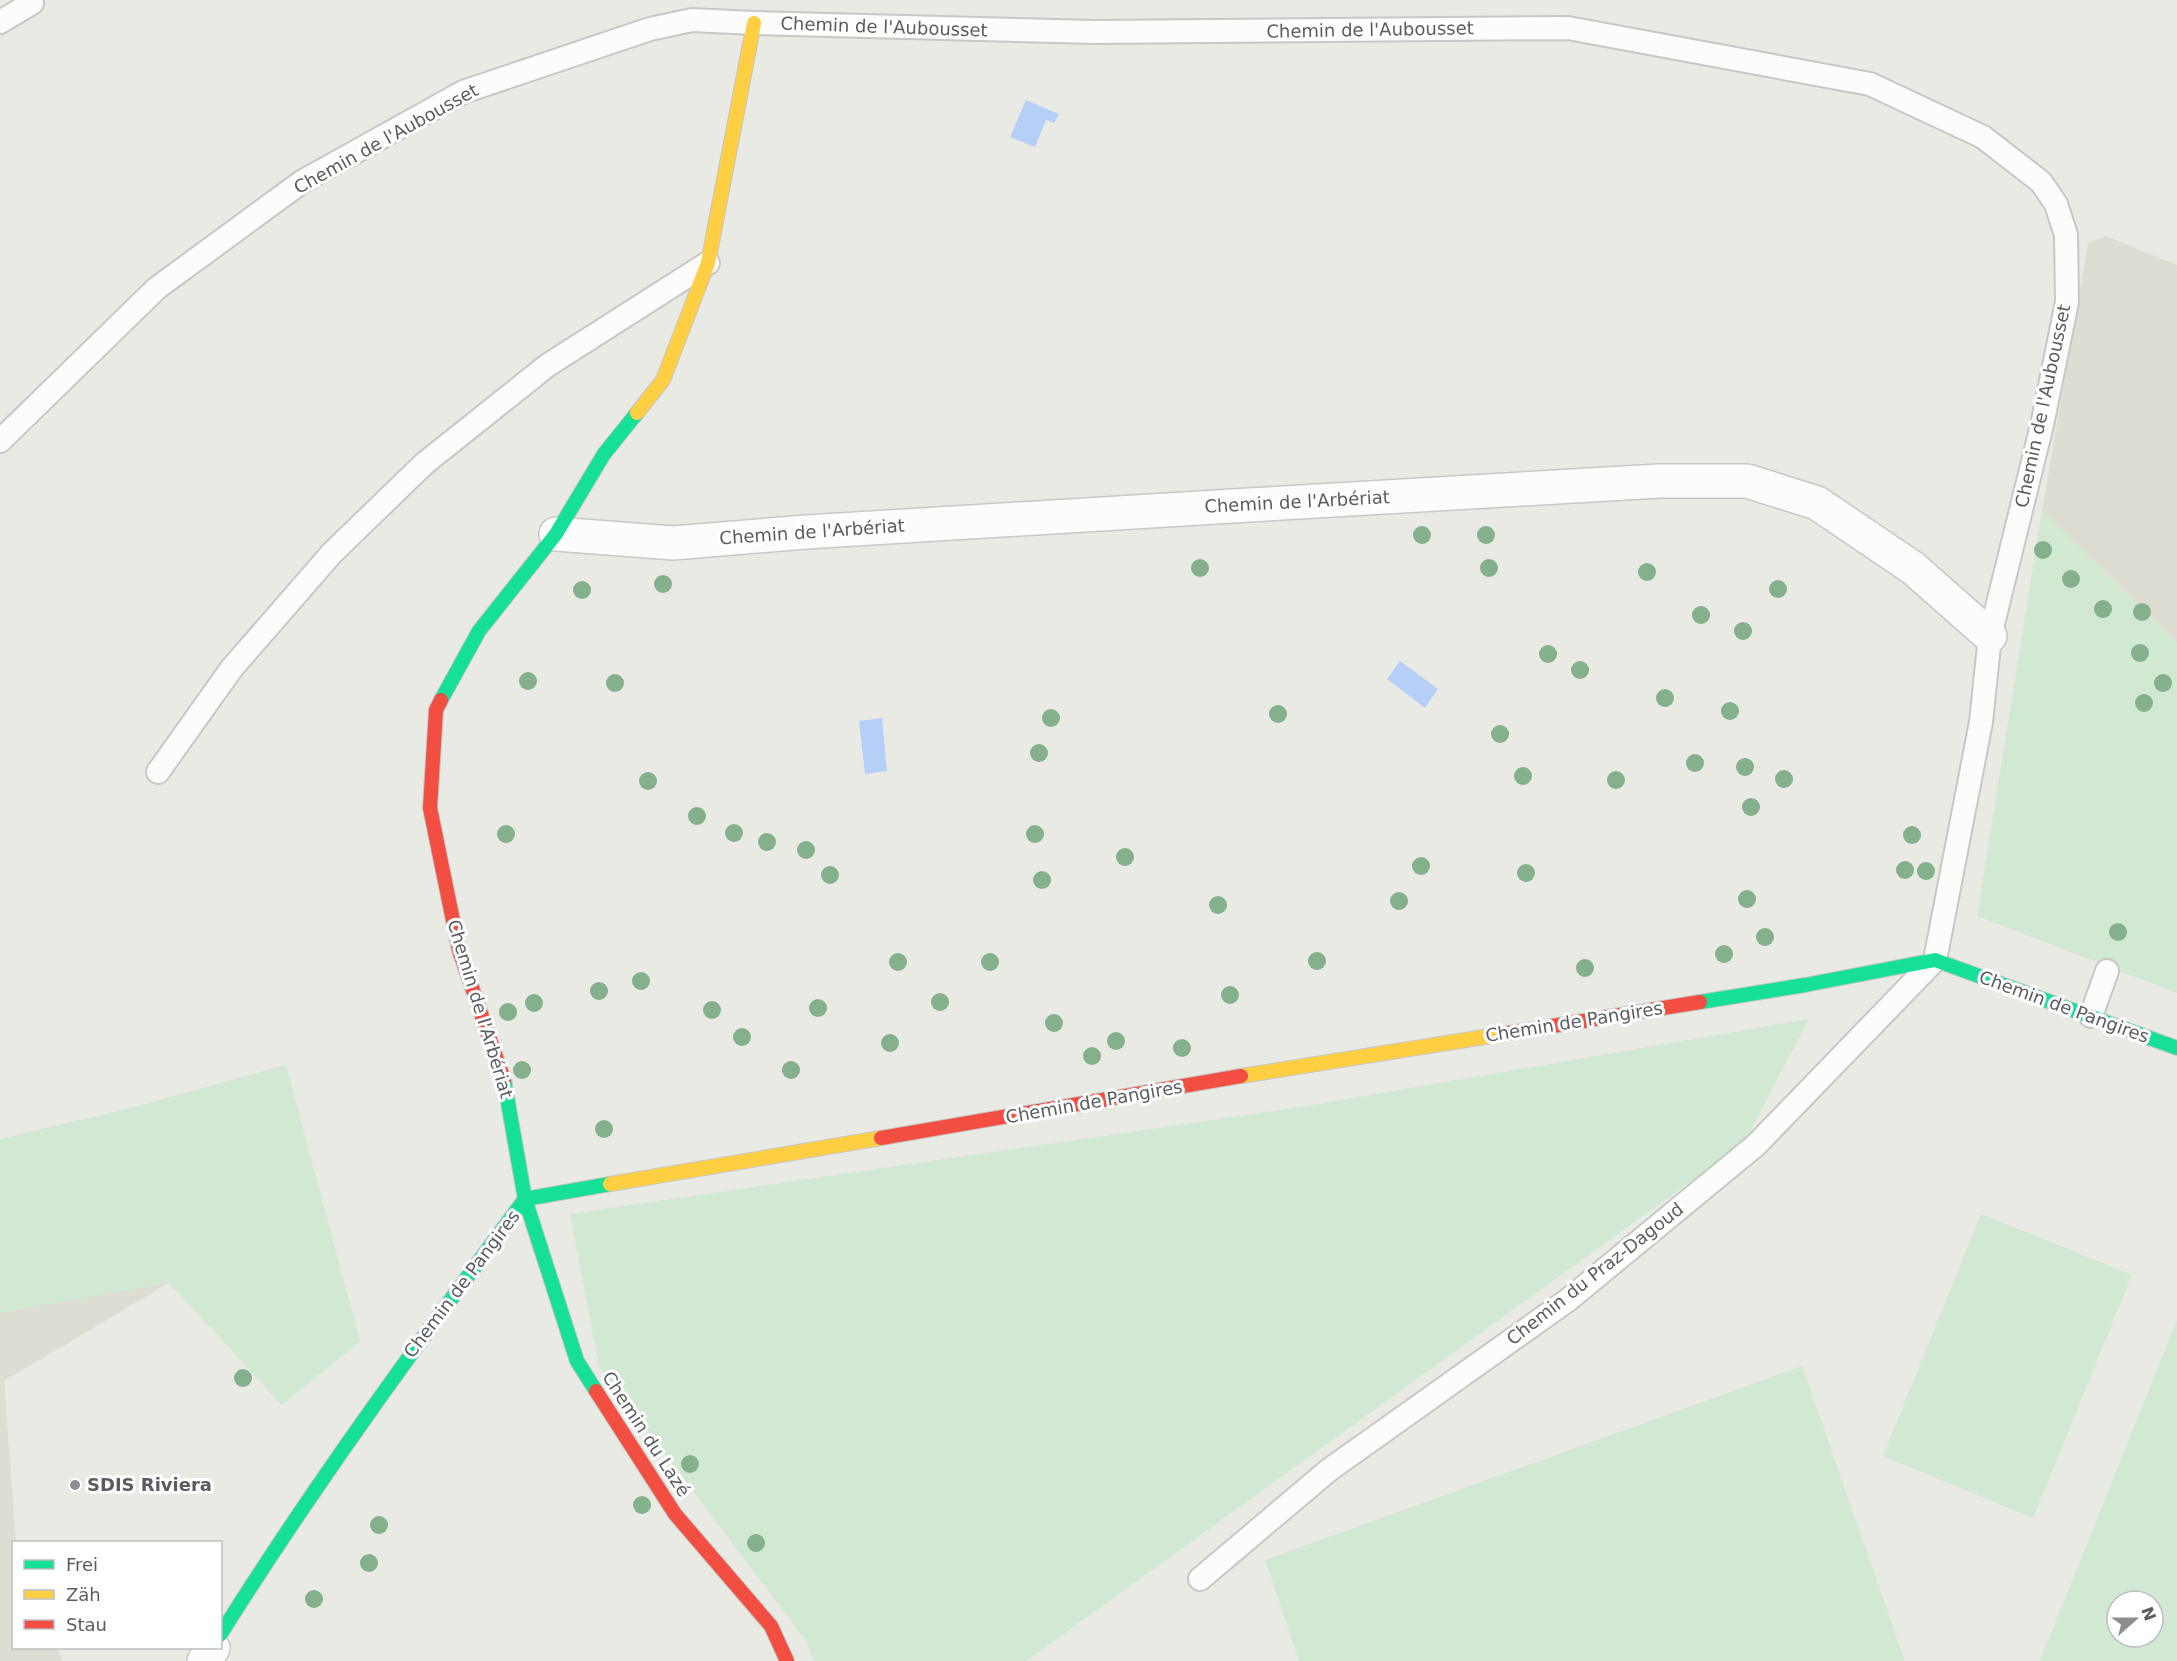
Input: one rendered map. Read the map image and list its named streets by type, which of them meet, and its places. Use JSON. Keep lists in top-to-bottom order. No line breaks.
{"streets":{"street":["Chemin de l'Arbériat","Chemin de Pangires","Chemin du Lazé"],"lane":["Chemin de l'Aubousset","Chemin du Praz-Dagoud"]},"crossings":[["Chemin de l'Aubousset","Chemin de l'Arbériat"],["Chemin de l'Aubousset","Chemin de Pangires"],["Chemin de l'Aubousset","Chemin du Praz-Dagoud"],["Chemin de l'Arbériat","Chemin de Pangires"],["Chemin de l'Arbériat","Chemin du Lazé"],["Chemin de Pangires","Chemin du Praz-Dagoud"],["Chemin de Pangires","Chemin du Lazé"]],"places":["SDIS Riviera"],"legend":["Frei","Zäh","Stau"],"north":"right"}
